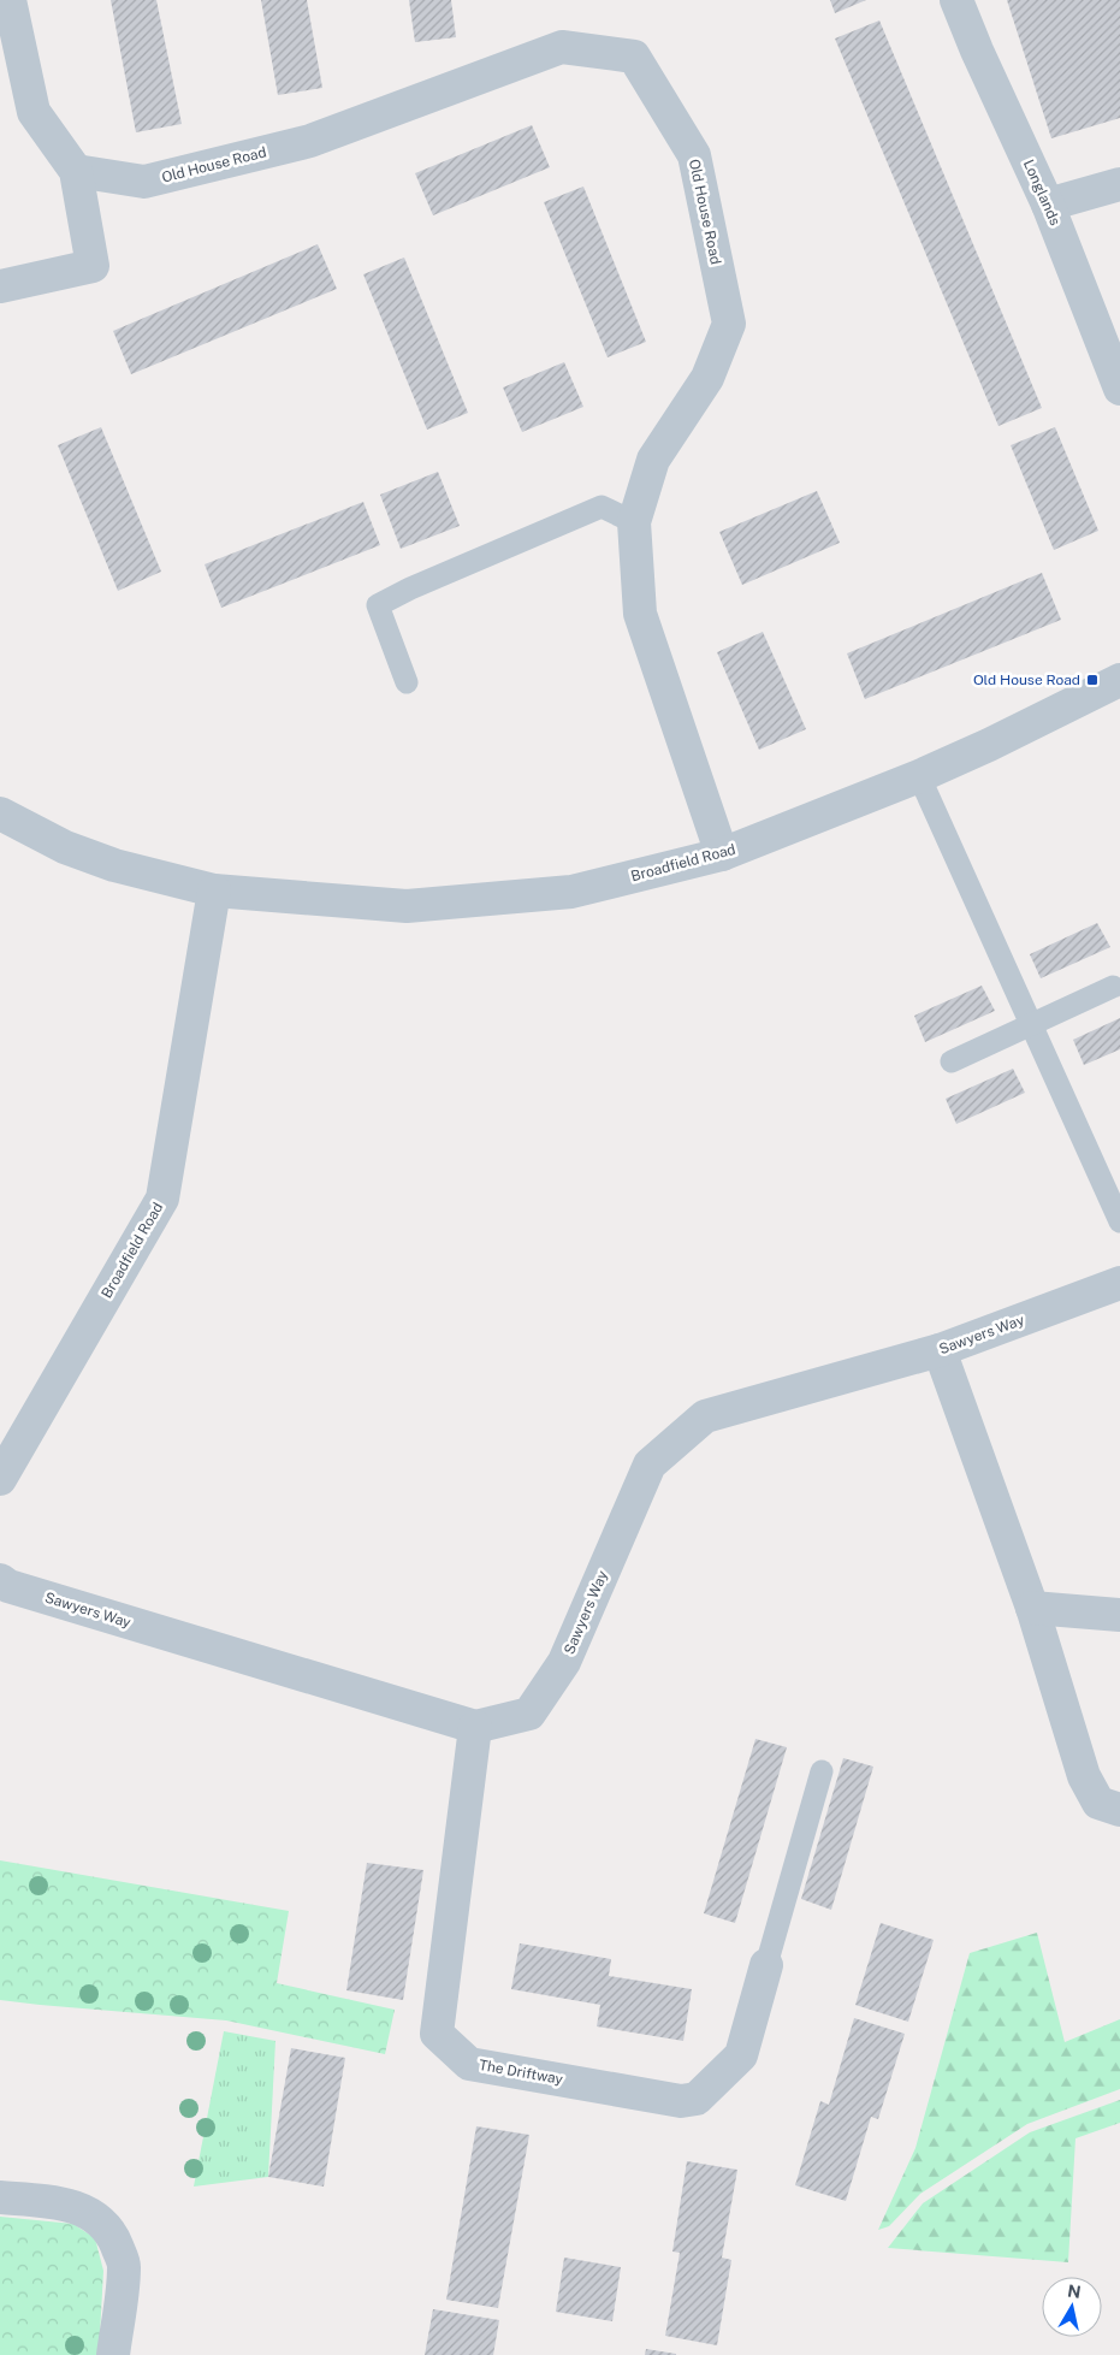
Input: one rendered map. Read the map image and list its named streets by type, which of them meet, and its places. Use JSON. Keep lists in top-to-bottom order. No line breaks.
{"streets":{"street":["Old House Road","Longlands","Broadfield Road","Sawyers Way","The Driftway"]},"crossings":[["Old House Road","Broadfield Road"],["Sawyers Way","The Driftway"]],"places":{"transit":["Old House Road"]},"north":"top"}
